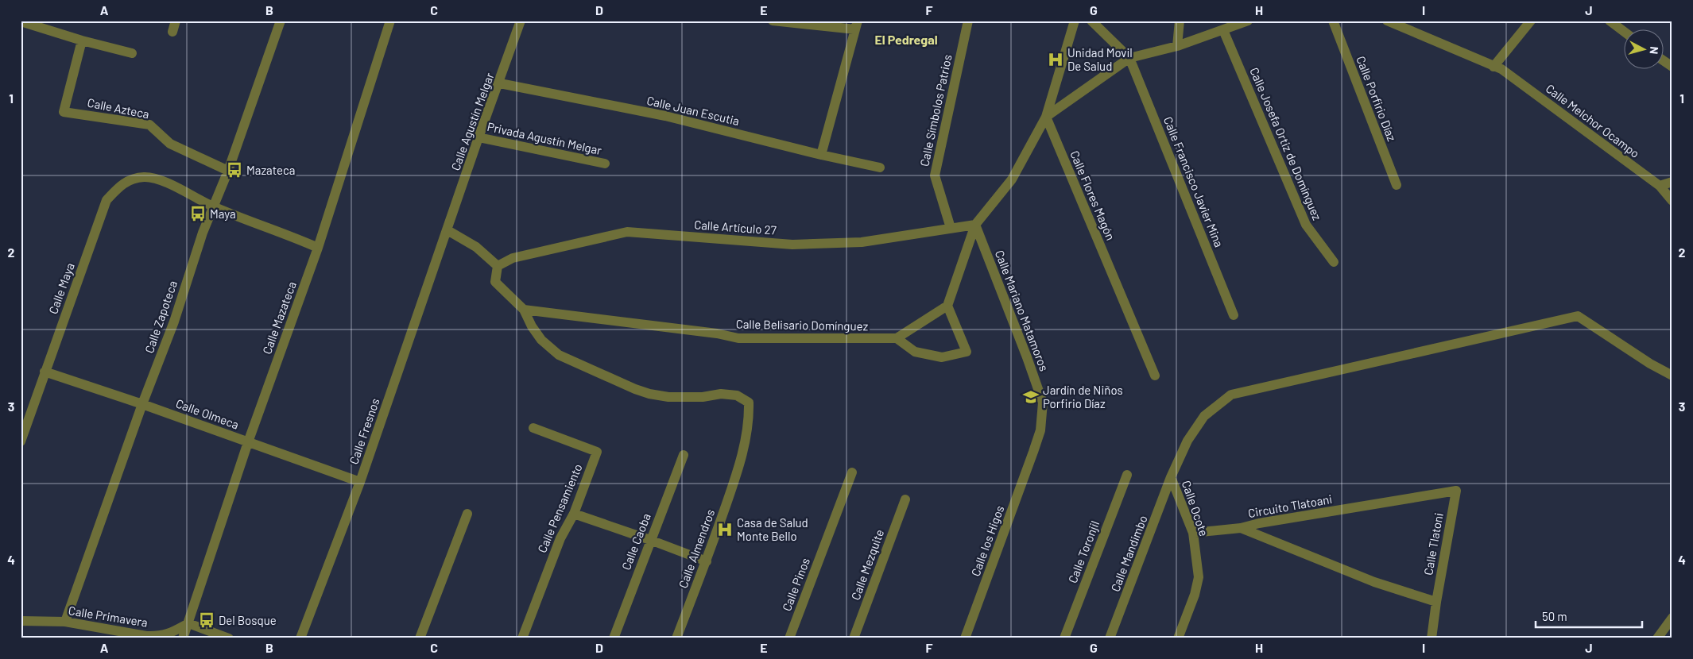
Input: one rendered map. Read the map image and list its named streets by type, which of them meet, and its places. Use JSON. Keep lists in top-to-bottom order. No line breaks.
{"streets":{"street":["Calle Porfirio Díaz","Calle Azteca","Calle Juan Escutia","Calle Símbolos Patrios","Calle Melchor Ocampo","Calle Agustín Melgar","Privada Agustín Melgar","Calle Josefa Ortiz de Domínguez","Calle Francisco Javier Mina","Calle Flores Magón","Calle Artículo 27","Calle Maya","Calle Mariano Matamoros","Calle Zapoteca","Calle Mazateca","Calle Belisario Domínguez","Calle Olmeca","Calle Fresnos","Circuito Tlatoani","Calle Pensamiento","Calle Ocote","Calle los Higos","Calle Caoba","Calle Tlatoni","Calle Almendros","Calle Toronjil","Calle Mandimbo","Calle Mezquite","Calle Pinos","Calle Primavera"]},"crossings":[["Calle Azteca","Calle Zapoteca"],["Calle Juan Escutia","Calle Agustín Melgar"],["Calle Símbolos Patrios","Calle Artículo 27"],["Calle Agustín Melgar","Privada Agustín Melgar"],["Calle Agustín Melgar","Calle Fresnos"],["Calle Artículo 27","Calle Mariano Matamoros"],["Calle Maya","Calle Zapoteca"],["Calle Maya","Calle Olmeca"],["Calle Mariano Matamoros","Calle los Higos"],["Calle Zapoteca","Calle Olmeca"],["Calle Zapoteca","Calle Primavera"],["Calle Mazateca","Calle Olmeca"],["Calle Mazateca","Calle Primavera"],["Calle Belisario Domínguez","Calle Almendros"],["Calle Olmeca","Calle Fresnos"],["Circuito Tlatoani","Calle Tlatoni"],["Calle Ocote","Calle Mandimbo"]],"districts":["El Pedregal"],"places":{"hospital":["Unidad Movil De Salud","Casa de Salud Monte Bello"],"bus stop":["Mazateca","Maya","Del Bosque"],"school or university":["Jardín de Niños Porfirio Díaz"]},"scale_bar":"50 m","north":"right","grid":{"columns":["A","B","C","D","E","F","G","H","I","J"],"rows":["1","2","3","4"]}}
